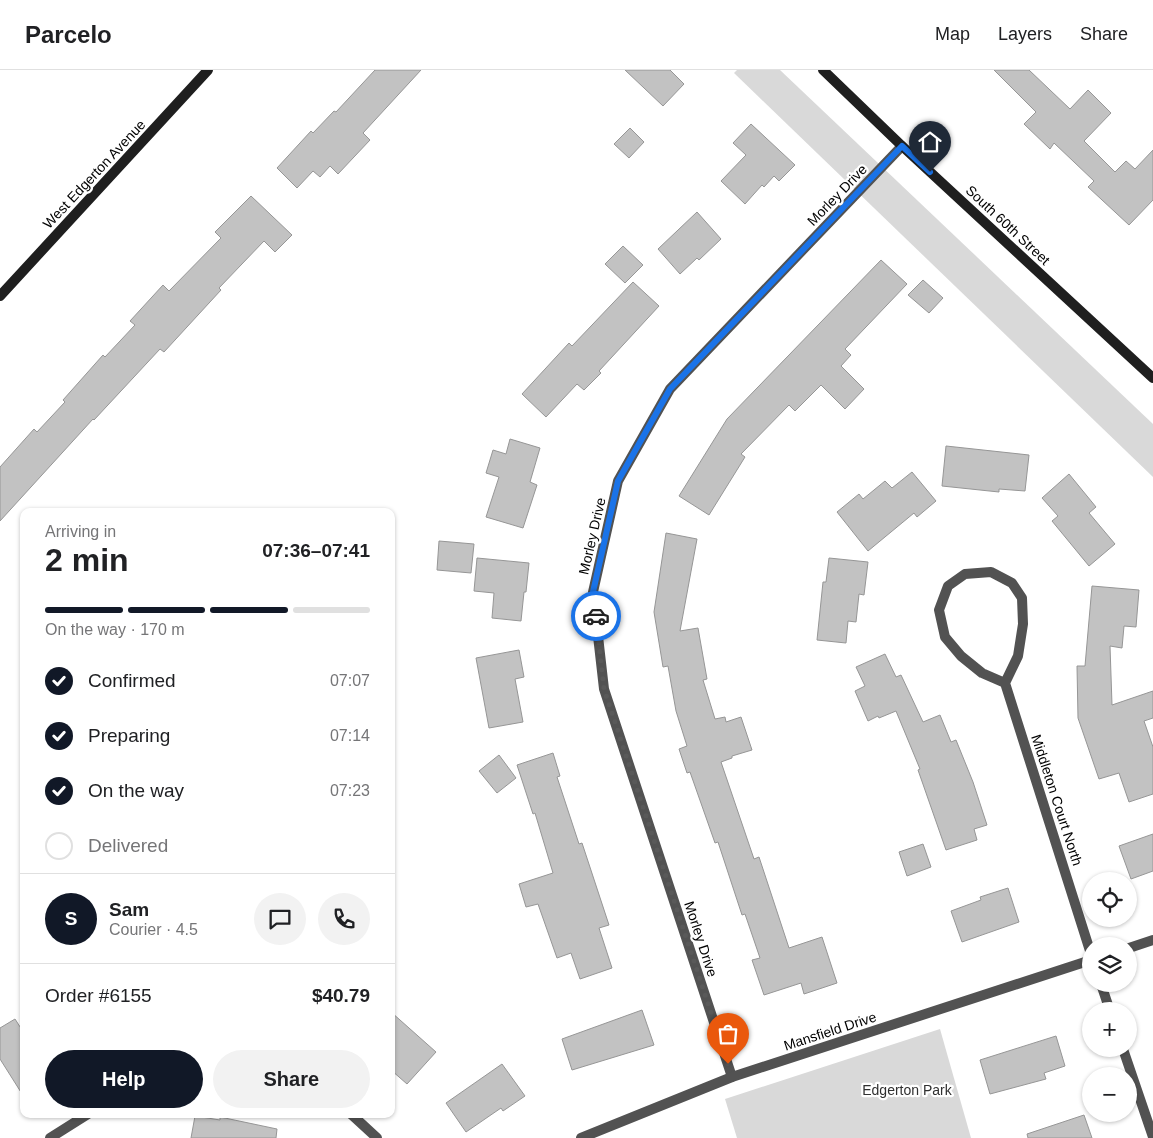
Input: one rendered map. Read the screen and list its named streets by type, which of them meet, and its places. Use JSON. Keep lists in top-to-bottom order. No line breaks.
{"streets":{"street":["West Edgerton Avenue","Morley Drive","South 60th Street","Middleton Court North","Mansfield Drive"]},"crossings":[["Morley Drive","South 60th Street"],["Morley Drive","Mansfield Drive"]],"parks":["Edgerton Park"],"page":{"header":"Parcelo","nav":["Map","Layers","Share"],"heading":["2 min","Arriving in","07:36–07:41"],"panel":["Sam","Courier · 4.5","Order #6155","$40.79"],"bar":"On the way · 170 m","list":[["Confirmed","07:07"],["Preparing","07:14"],["On the way","07:23"],"Delivered"],"map_buttons":["+","−"],"round":"S","buttons":["Help","Share"]}}
